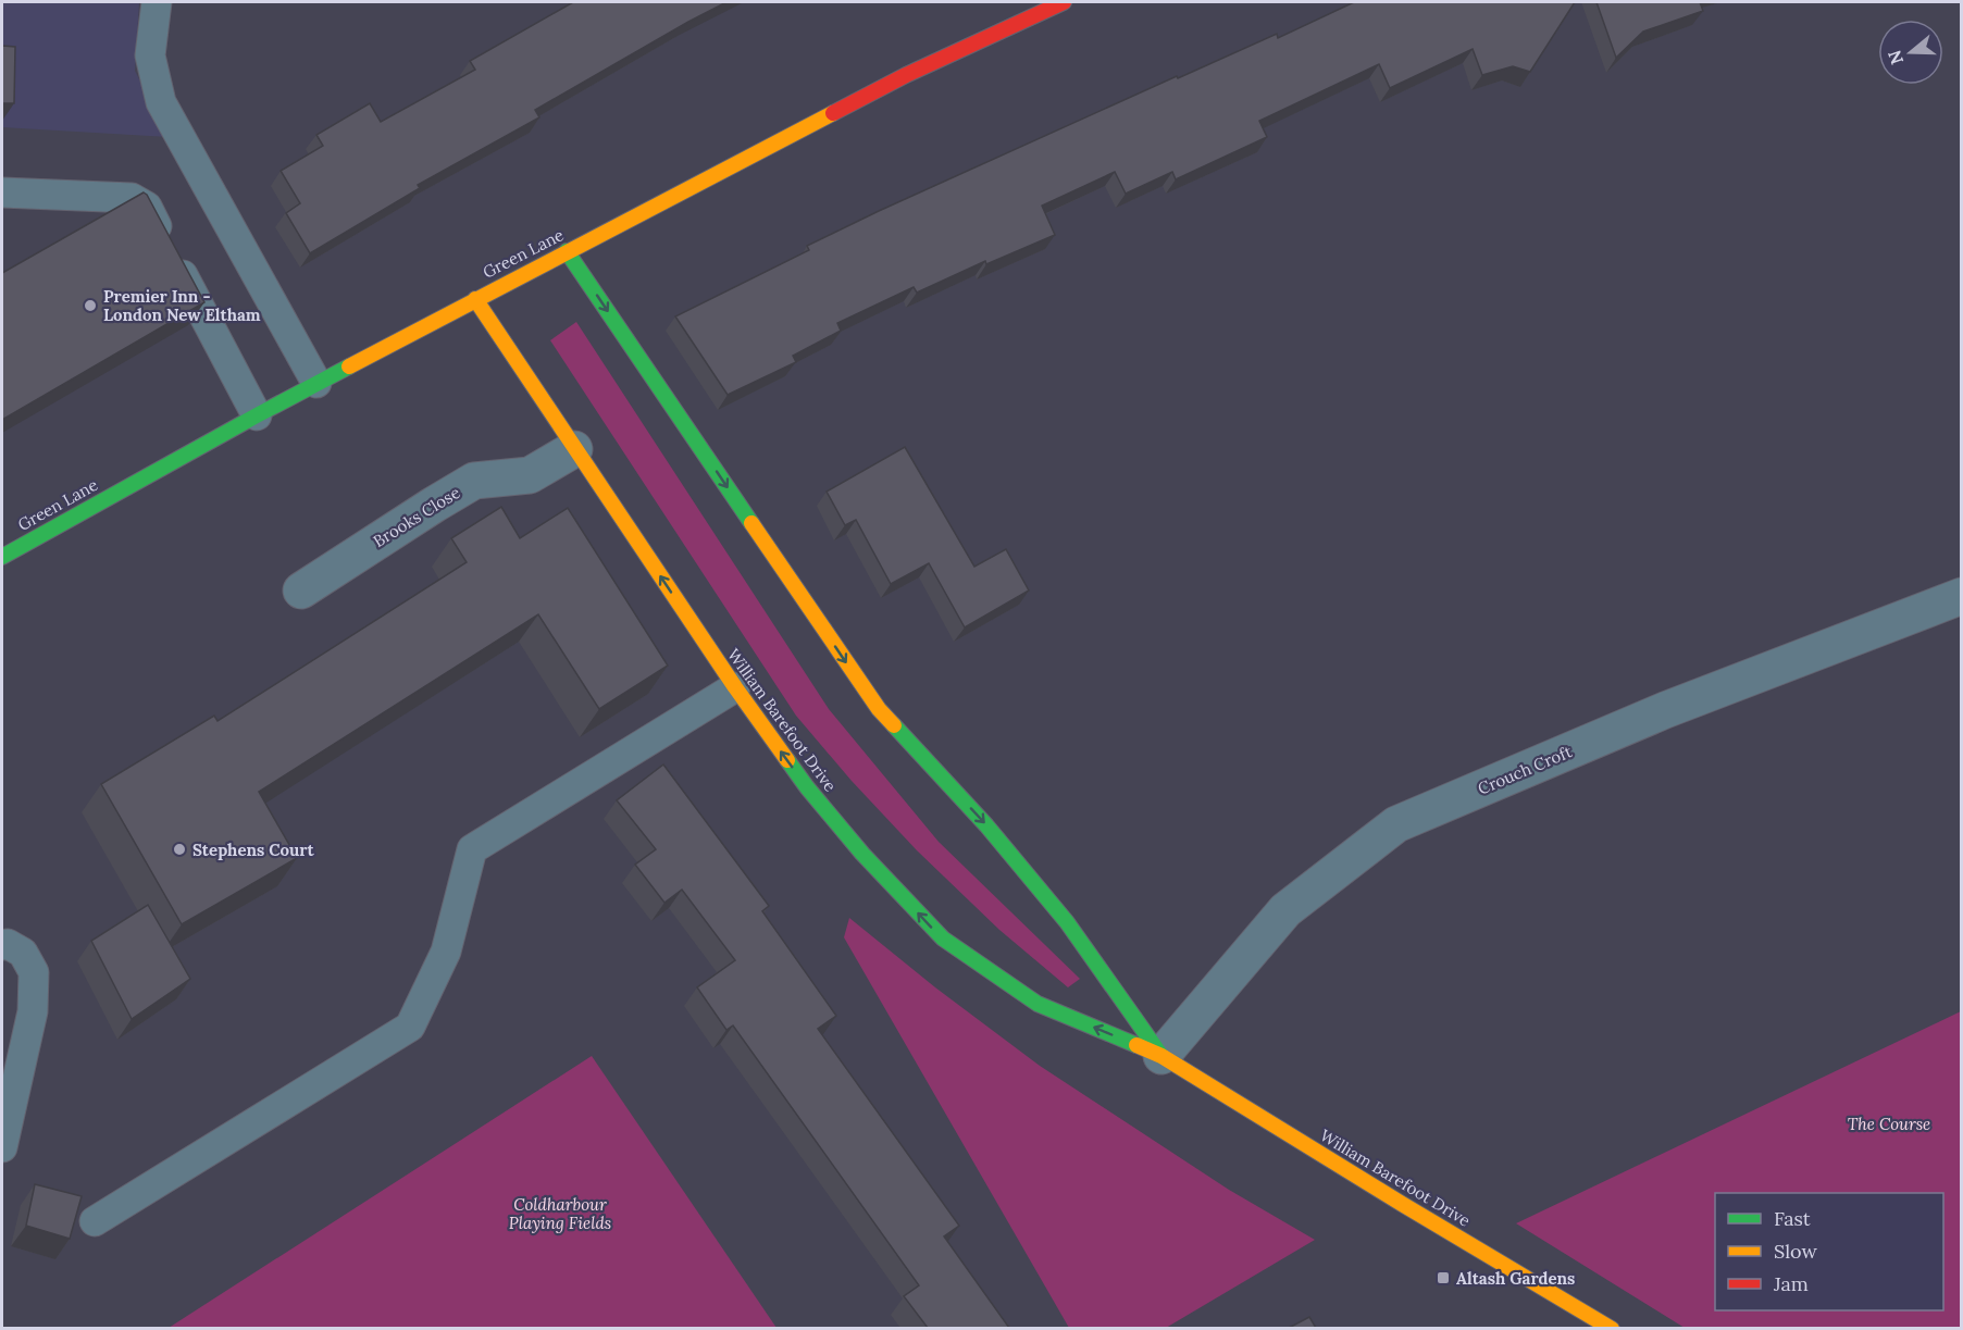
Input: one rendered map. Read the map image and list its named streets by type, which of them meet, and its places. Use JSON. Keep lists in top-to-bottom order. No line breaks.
{"streets":{"street":["Green Lane","Brooks Close","William Barefoot Drive","Crouch Croft"]},"crossings":[["Green Lane","William Barefoot Drive"],["Brooks Close","William Barefoot Drive"],["William Barefoot Drive","Crouch Croft"]],"parks":["The Course","Coldharbour Playing Fields"],"places":{"other":["Premier Inn - London New Eltham","Stephens Court"],"transit":["Altash Gardens"]},"legend":["Fast","Slow","Jam"],"north":"left"}
